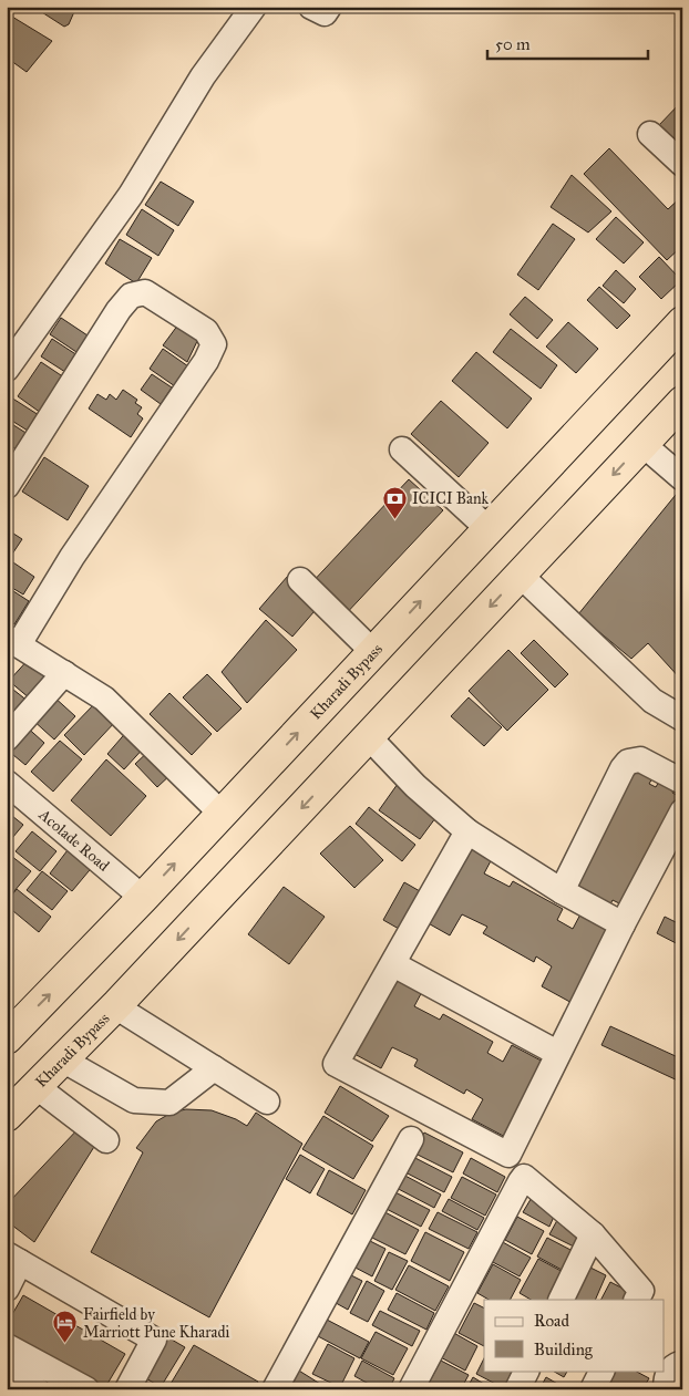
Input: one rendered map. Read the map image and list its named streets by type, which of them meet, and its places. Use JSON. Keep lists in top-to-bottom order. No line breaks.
{"streets":{"highway":["Kharadi Bypass"],"street":["Acolade Road"]},"crossings":[["Kharadi Bypass","Acolade Road"]],"places":{"bank":["ICICI Bank"],"hotel":["Fairfield by Marriott Pune Kharadi"]},"legend":["Road","Building"],"scale_bar":"50 m"}
